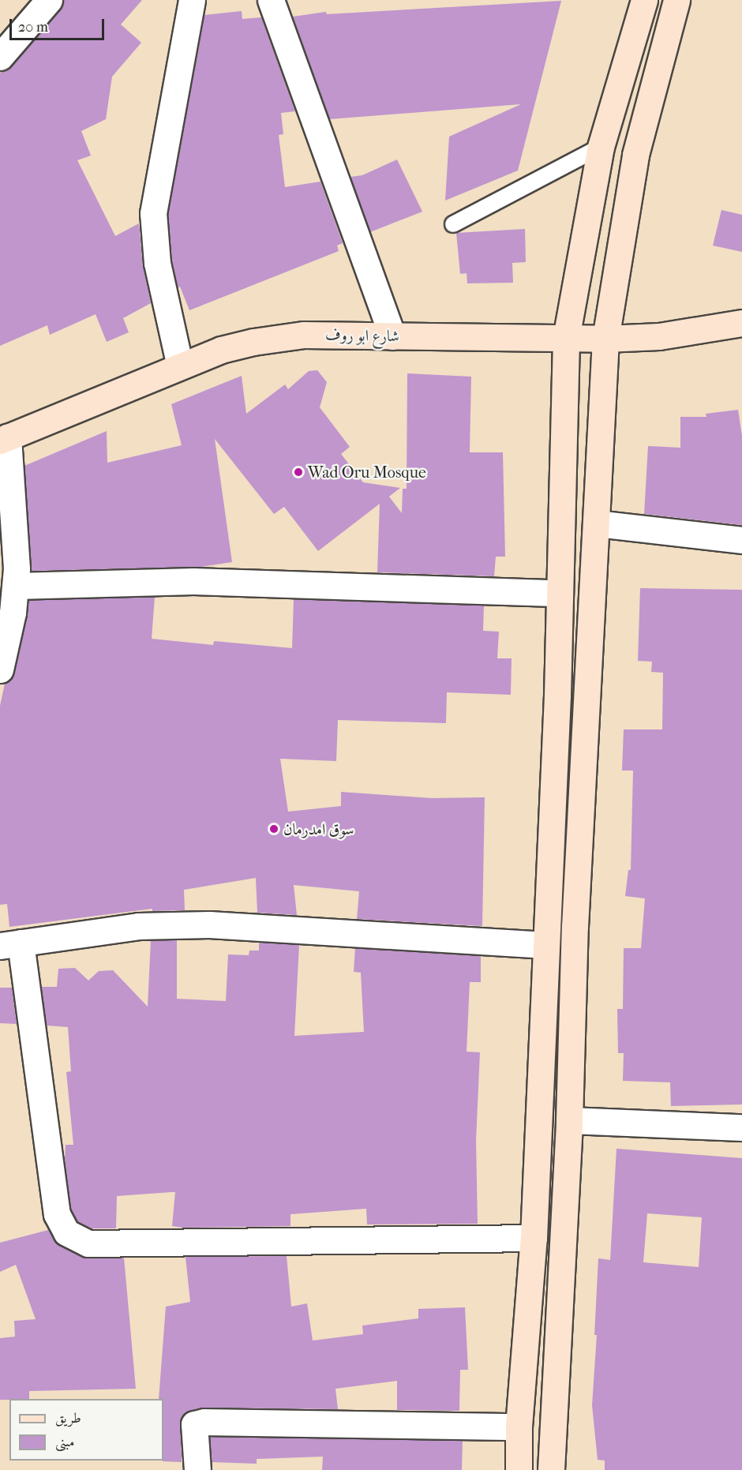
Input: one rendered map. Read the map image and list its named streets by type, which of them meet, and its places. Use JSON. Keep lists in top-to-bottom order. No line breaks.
{"streets":{"main road":["شارع ابو روف"]},"places":["Wad Oru Mosque","سوق امدرمان"],"legend":["طريق","مبنى"],"scale_bar":"20 m"}
